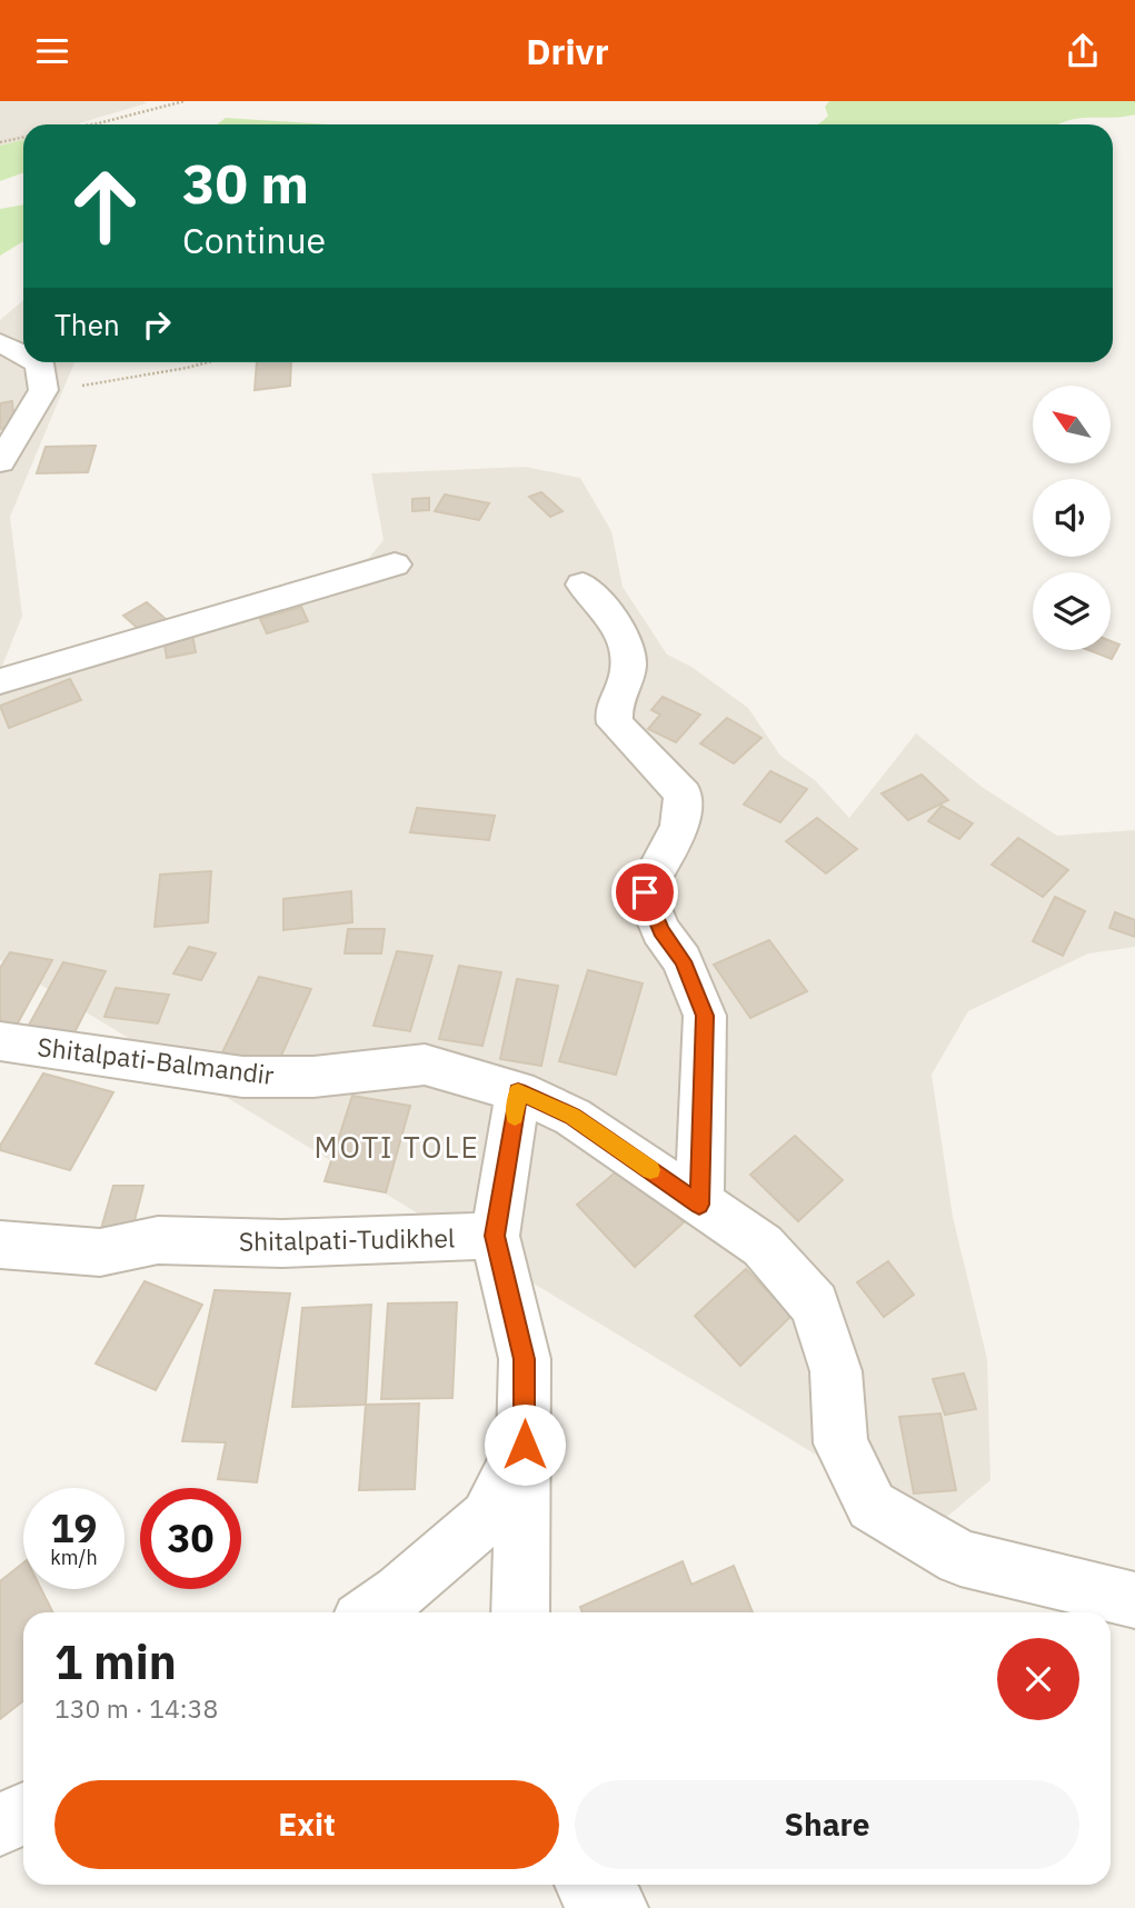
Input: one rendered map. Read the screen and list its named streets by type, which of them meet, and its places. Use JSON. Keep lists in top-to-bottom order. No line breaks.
{"streets":{"street":["Shitalpati-Balmandir","Shitalpati-Tudikhel"]},"districts":["MOTI TOLE"],"north":"top left","page":{"header":"Drivr","turn":["30 m","Continue"],"then":"Then","speed":"19 km/h","limit":"30","heading":["1 min","130 m · 14:38"],"buttons":["Exit","Share"]}}
